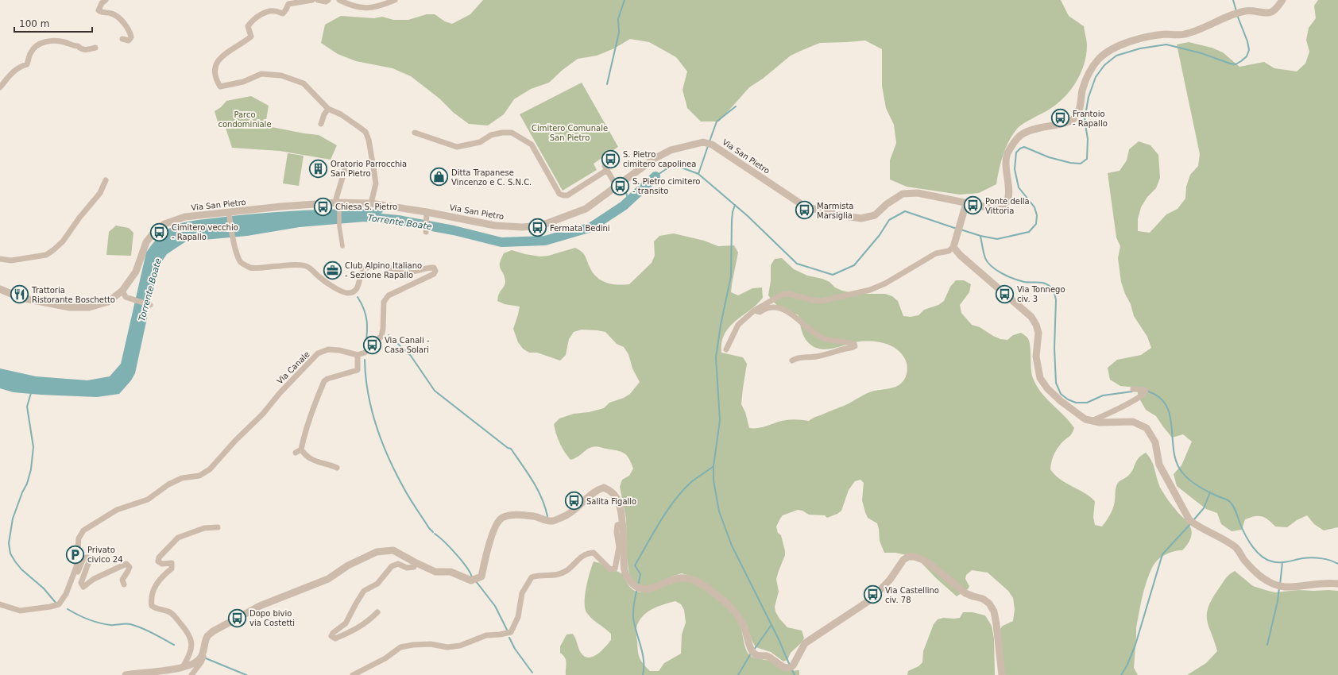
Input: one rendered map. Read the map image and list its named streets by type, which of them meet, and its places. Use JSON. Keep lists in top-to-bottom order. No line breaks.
{"streets":{"street":["Via San Pietro","Via Canale"]},"water":["Torrente Boate"],"parks":["Parco condominiale","Cimitero Comunale San Pietro"],"places":{"bus stop":["Frantoio - Rapallo","S. Pietro cimitero capolinea","S. Pietro cimitero - transito","Ponte della Vittoria","Chiesa S. Pietro","Marmista Marsiglia","Fermata Bedini","Cimitero vecchio - Rapallo","Via Tonnego civ. 3","Via Canali - Casa Solari","Salita Figallo","Via Castellino civ. 78","Dopo bivio via Costetti"],"building":["Oratorio Parrocchia San Pietro"],"shop":["Ditta Trapanese Vincenzo e C. S.N.C."],"office":["Club Alpino Italiano - Sezione Rapallo"],"restaurant":["Trattoria Ristorante Boschetto"],"parking":["Privato civico 24"]},"scale_bar":"100 m"}
